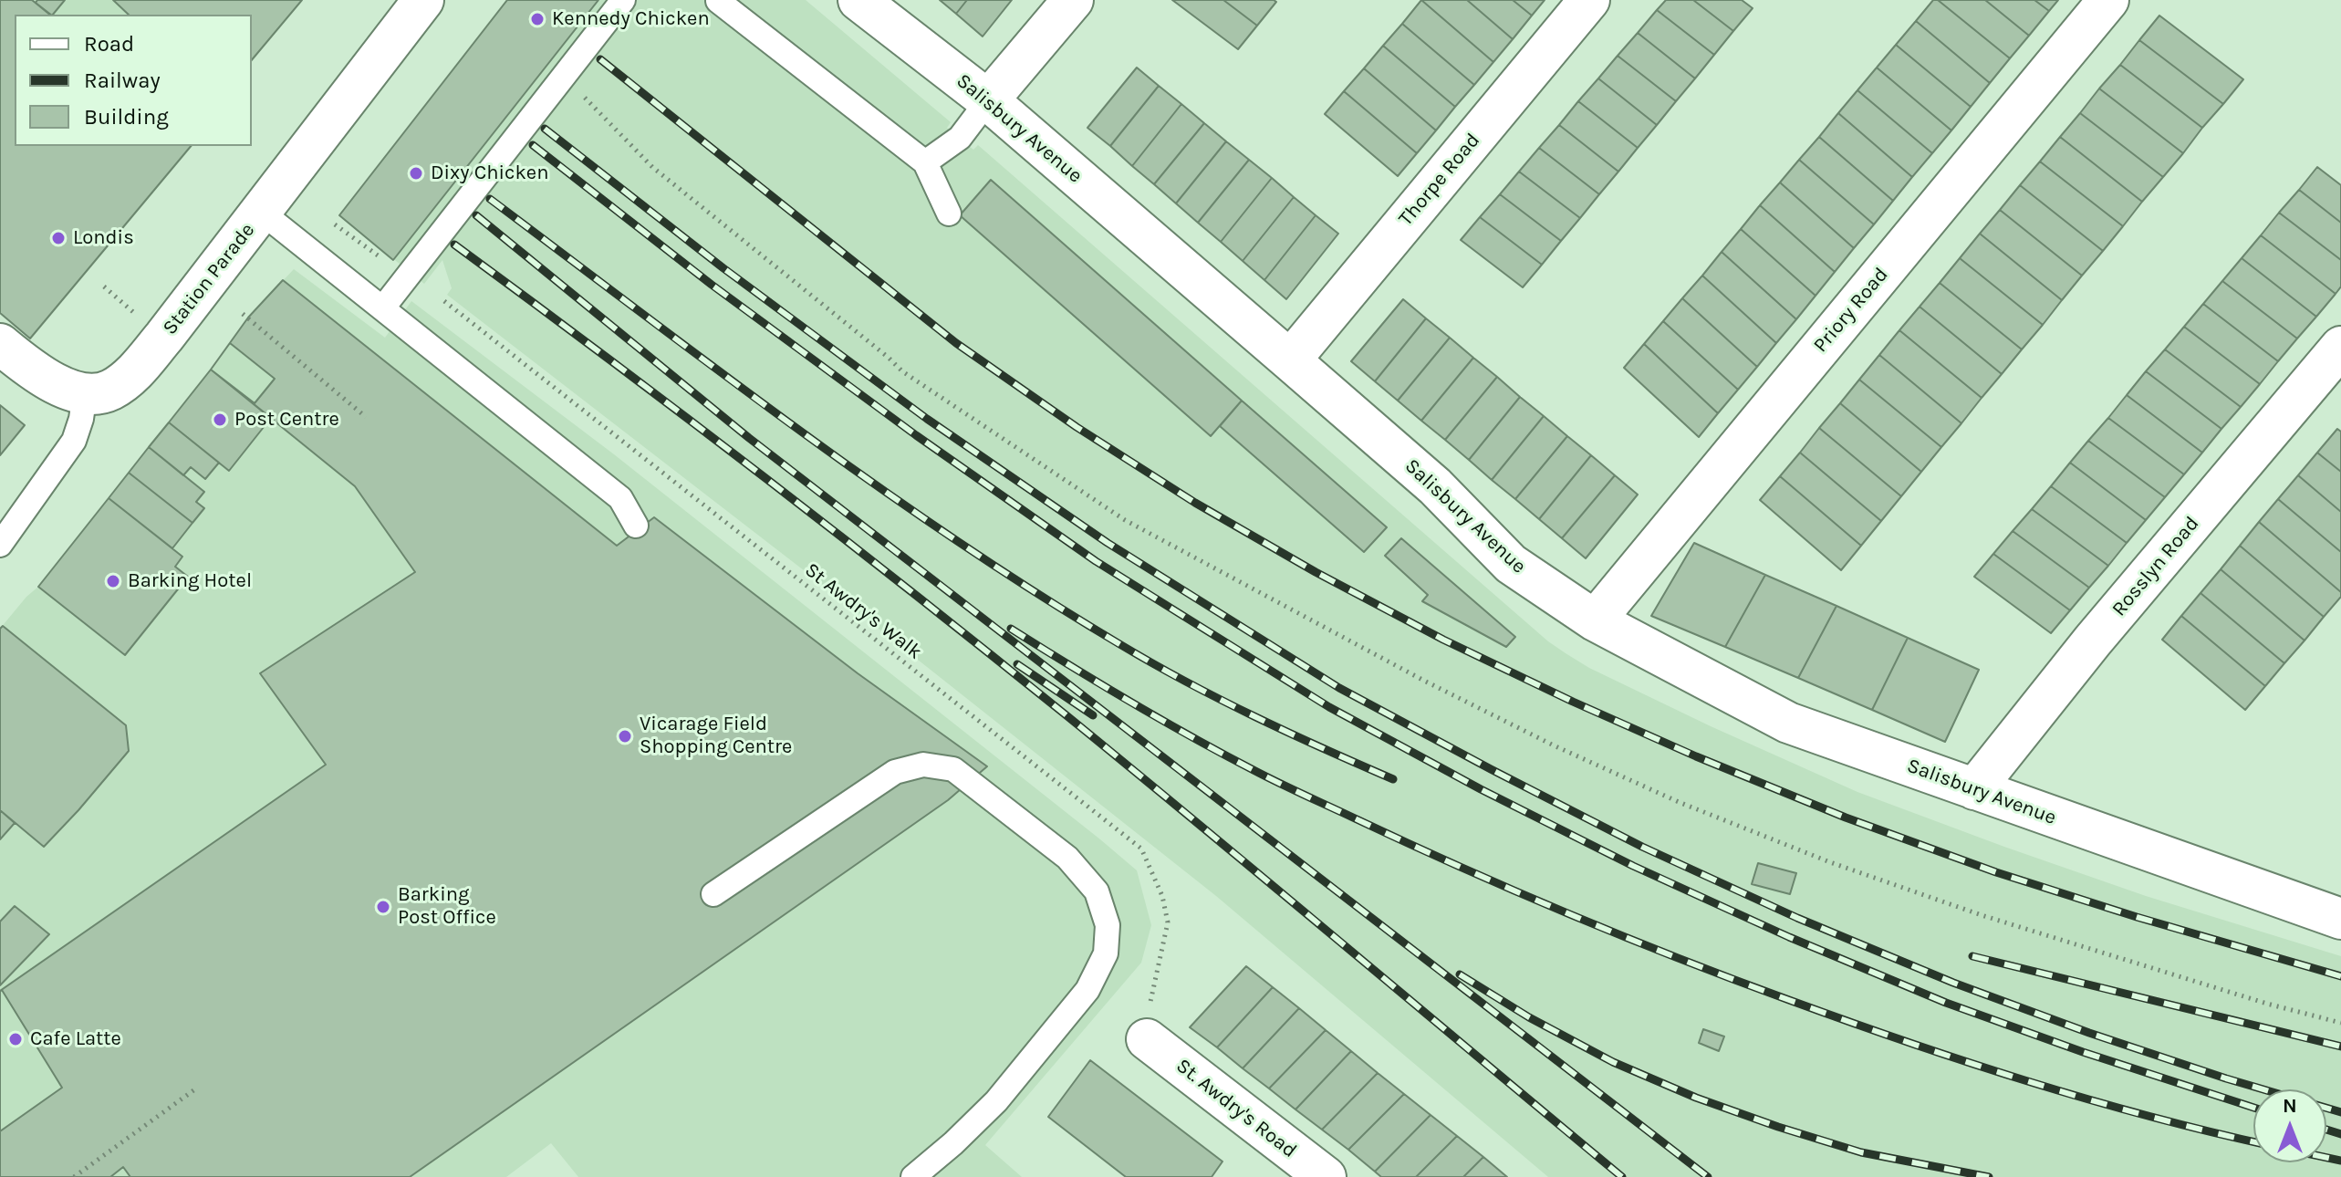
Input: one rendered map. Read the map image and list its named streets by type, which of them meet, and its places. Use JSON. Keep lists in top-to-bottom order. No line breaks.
{"streets":{"street":["Salisbury Avenue","Thorpe Road","Station Parade","Priory Road","Rosslyn Road","St. Awdry's Road"],"path":["St Awdry's Walk"]},"crossings":[["Salisbury Avenue","Thorpe Road"],["Salisbury Avenue","Priory Road"],["Salisbury Avenue","Rosslyn Road"]],"places":["Kennedy Chicken","Dixy Chicken","Londis","Post Centre","Barking Hotel","Vicarage Field Shopping Centre","Barking Post Office","Cafe Latte"],"legend":["Road","Railway","Building"],"north":"top"}
